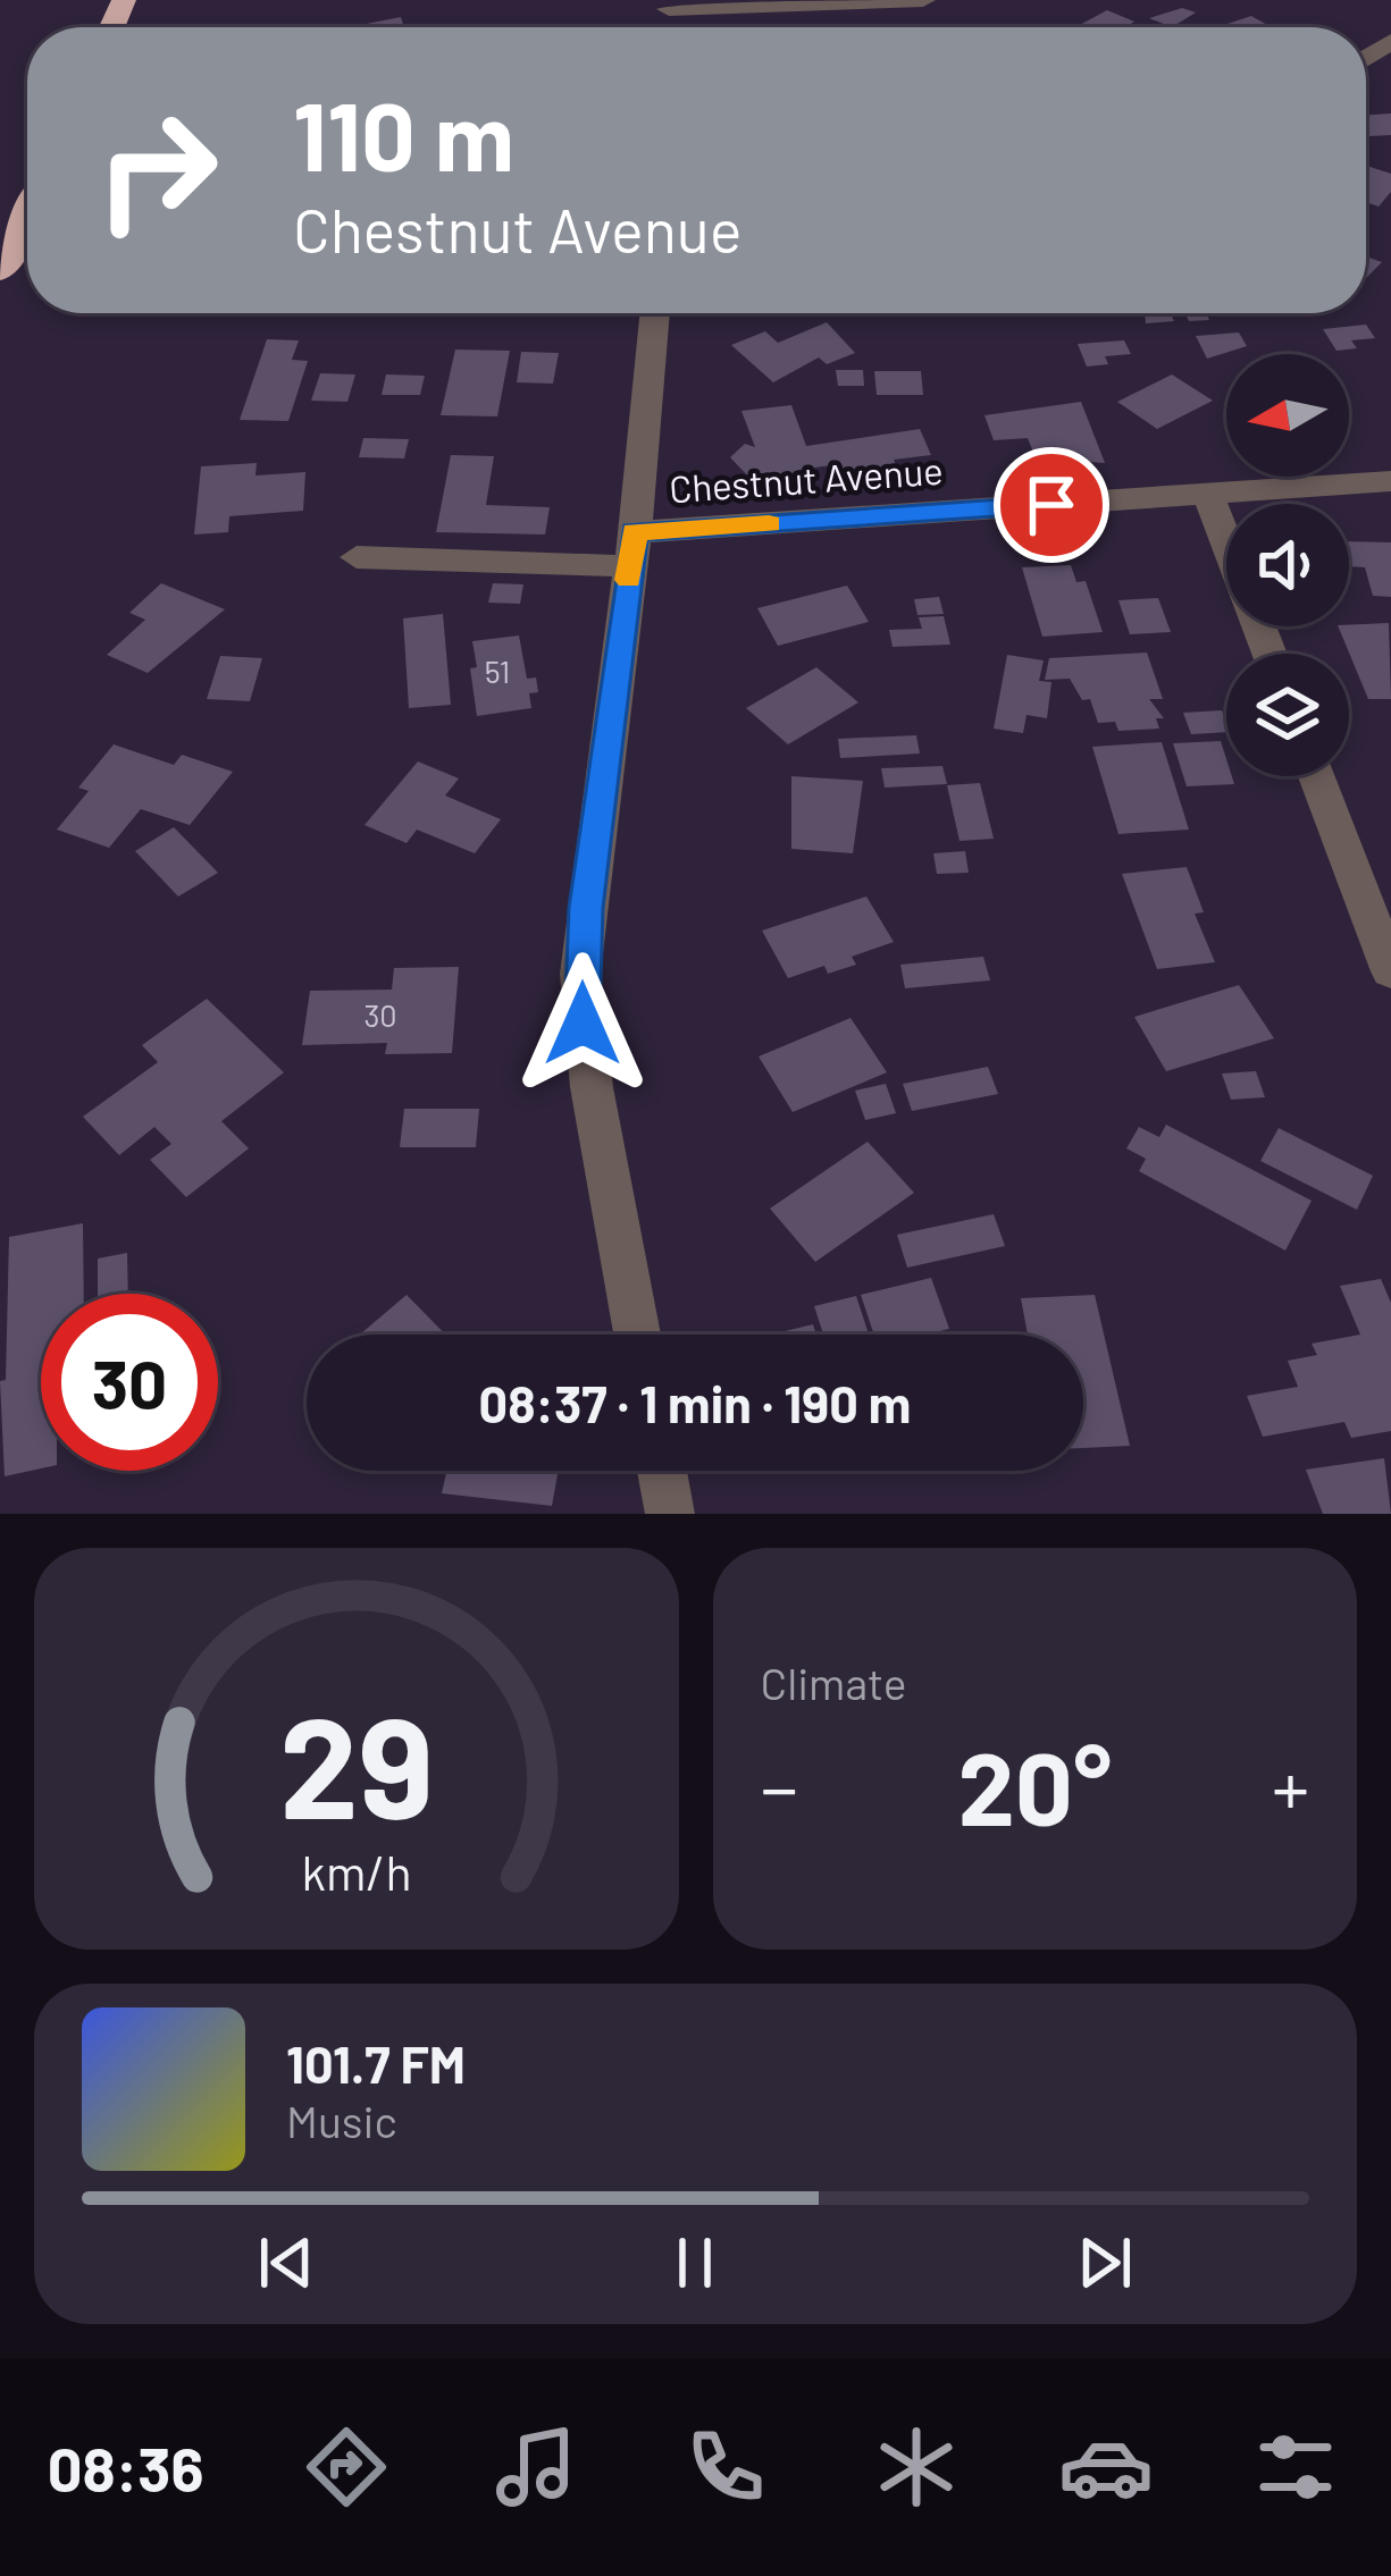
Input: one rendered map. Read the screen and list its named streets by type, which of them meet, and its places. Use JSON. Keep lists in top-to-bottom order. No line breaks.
{"streets":{"street":["Chestnut Avenue"]},"house_numbers":["51","30"],"north":"left","page":{"turn":["110 m","Chestnut Avenue"],"limit":"30","trip":"08:37 · 1 min · 190 m","tile":"Climate","heat":["−","20°","+"],"song":["101.7 FM","Music"],"tabs":"08:36","gauge":["29","km/h"]}}
